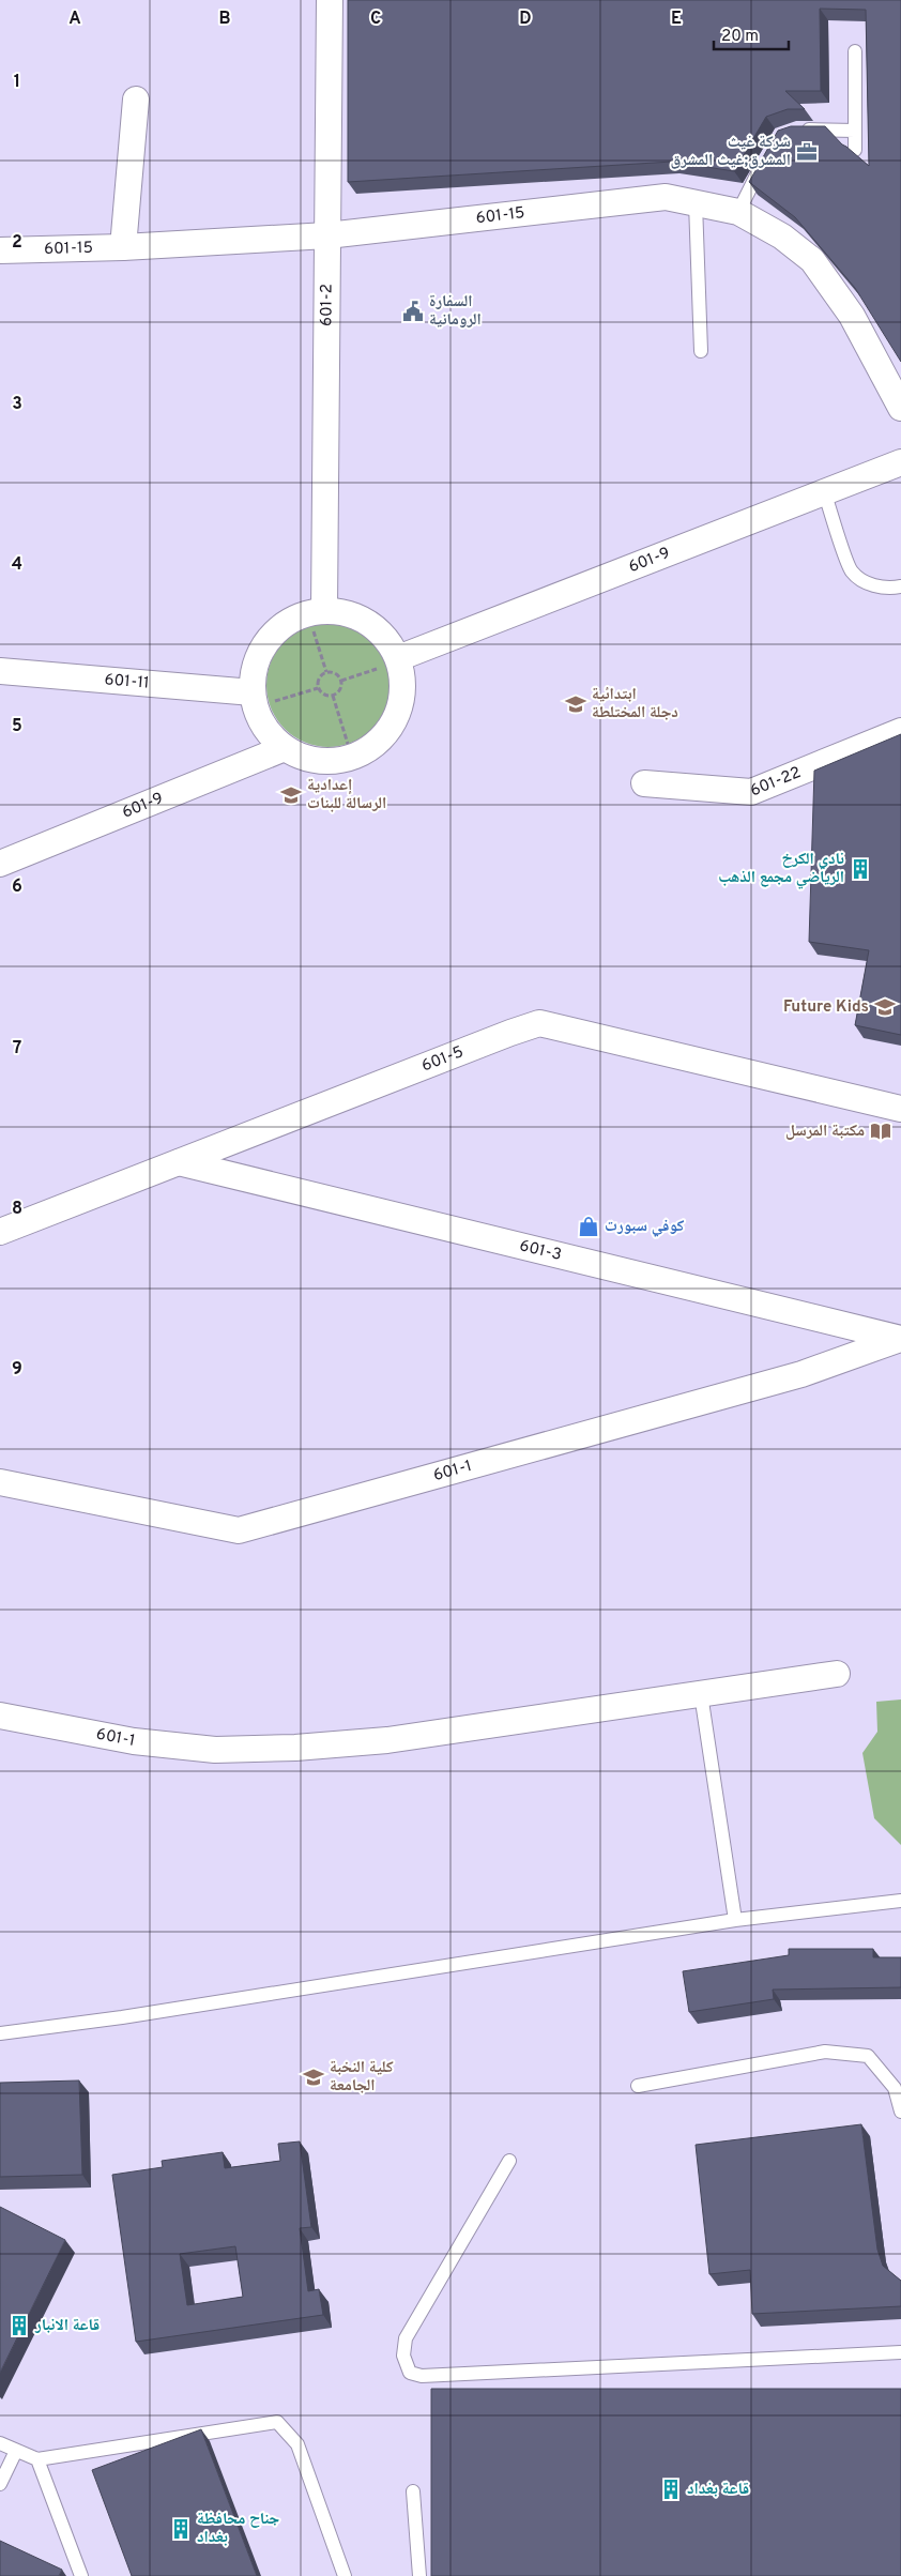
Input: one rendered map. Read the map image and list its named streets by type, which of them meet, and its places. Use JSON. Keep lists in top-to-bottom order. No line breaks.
{"streets":{"street":["601-15","601-2","601-9","601-11","601-22","601-5","601-3","601-1"]},"crossings":[["601-15","601-2"],["601-5","601-3"],["601-3","601-1"]],"places":{"office":["شركة غيث المشرق;غيث المشرق"],"public building":["السفارة الرومانية"],"school or university":["ابتدائية دجلة المختلطة","إعدادية الرسالة للبنات","Future Kids","كلية النخبة الجامعة"],"building":["نادي الكرخ الرياضي مجمع الذهب","قاعة الانبار","قاعة بغداد","جناح محافظة بغداد"],"library":["مكتبة المرسل"],"shop":["كوفي سبورت"]},"scale_bar":"20 m","grid":{"columns":["A","B","C","D","E"],"rows":["1","2","3","4","5","6","7","8","9"]}}
